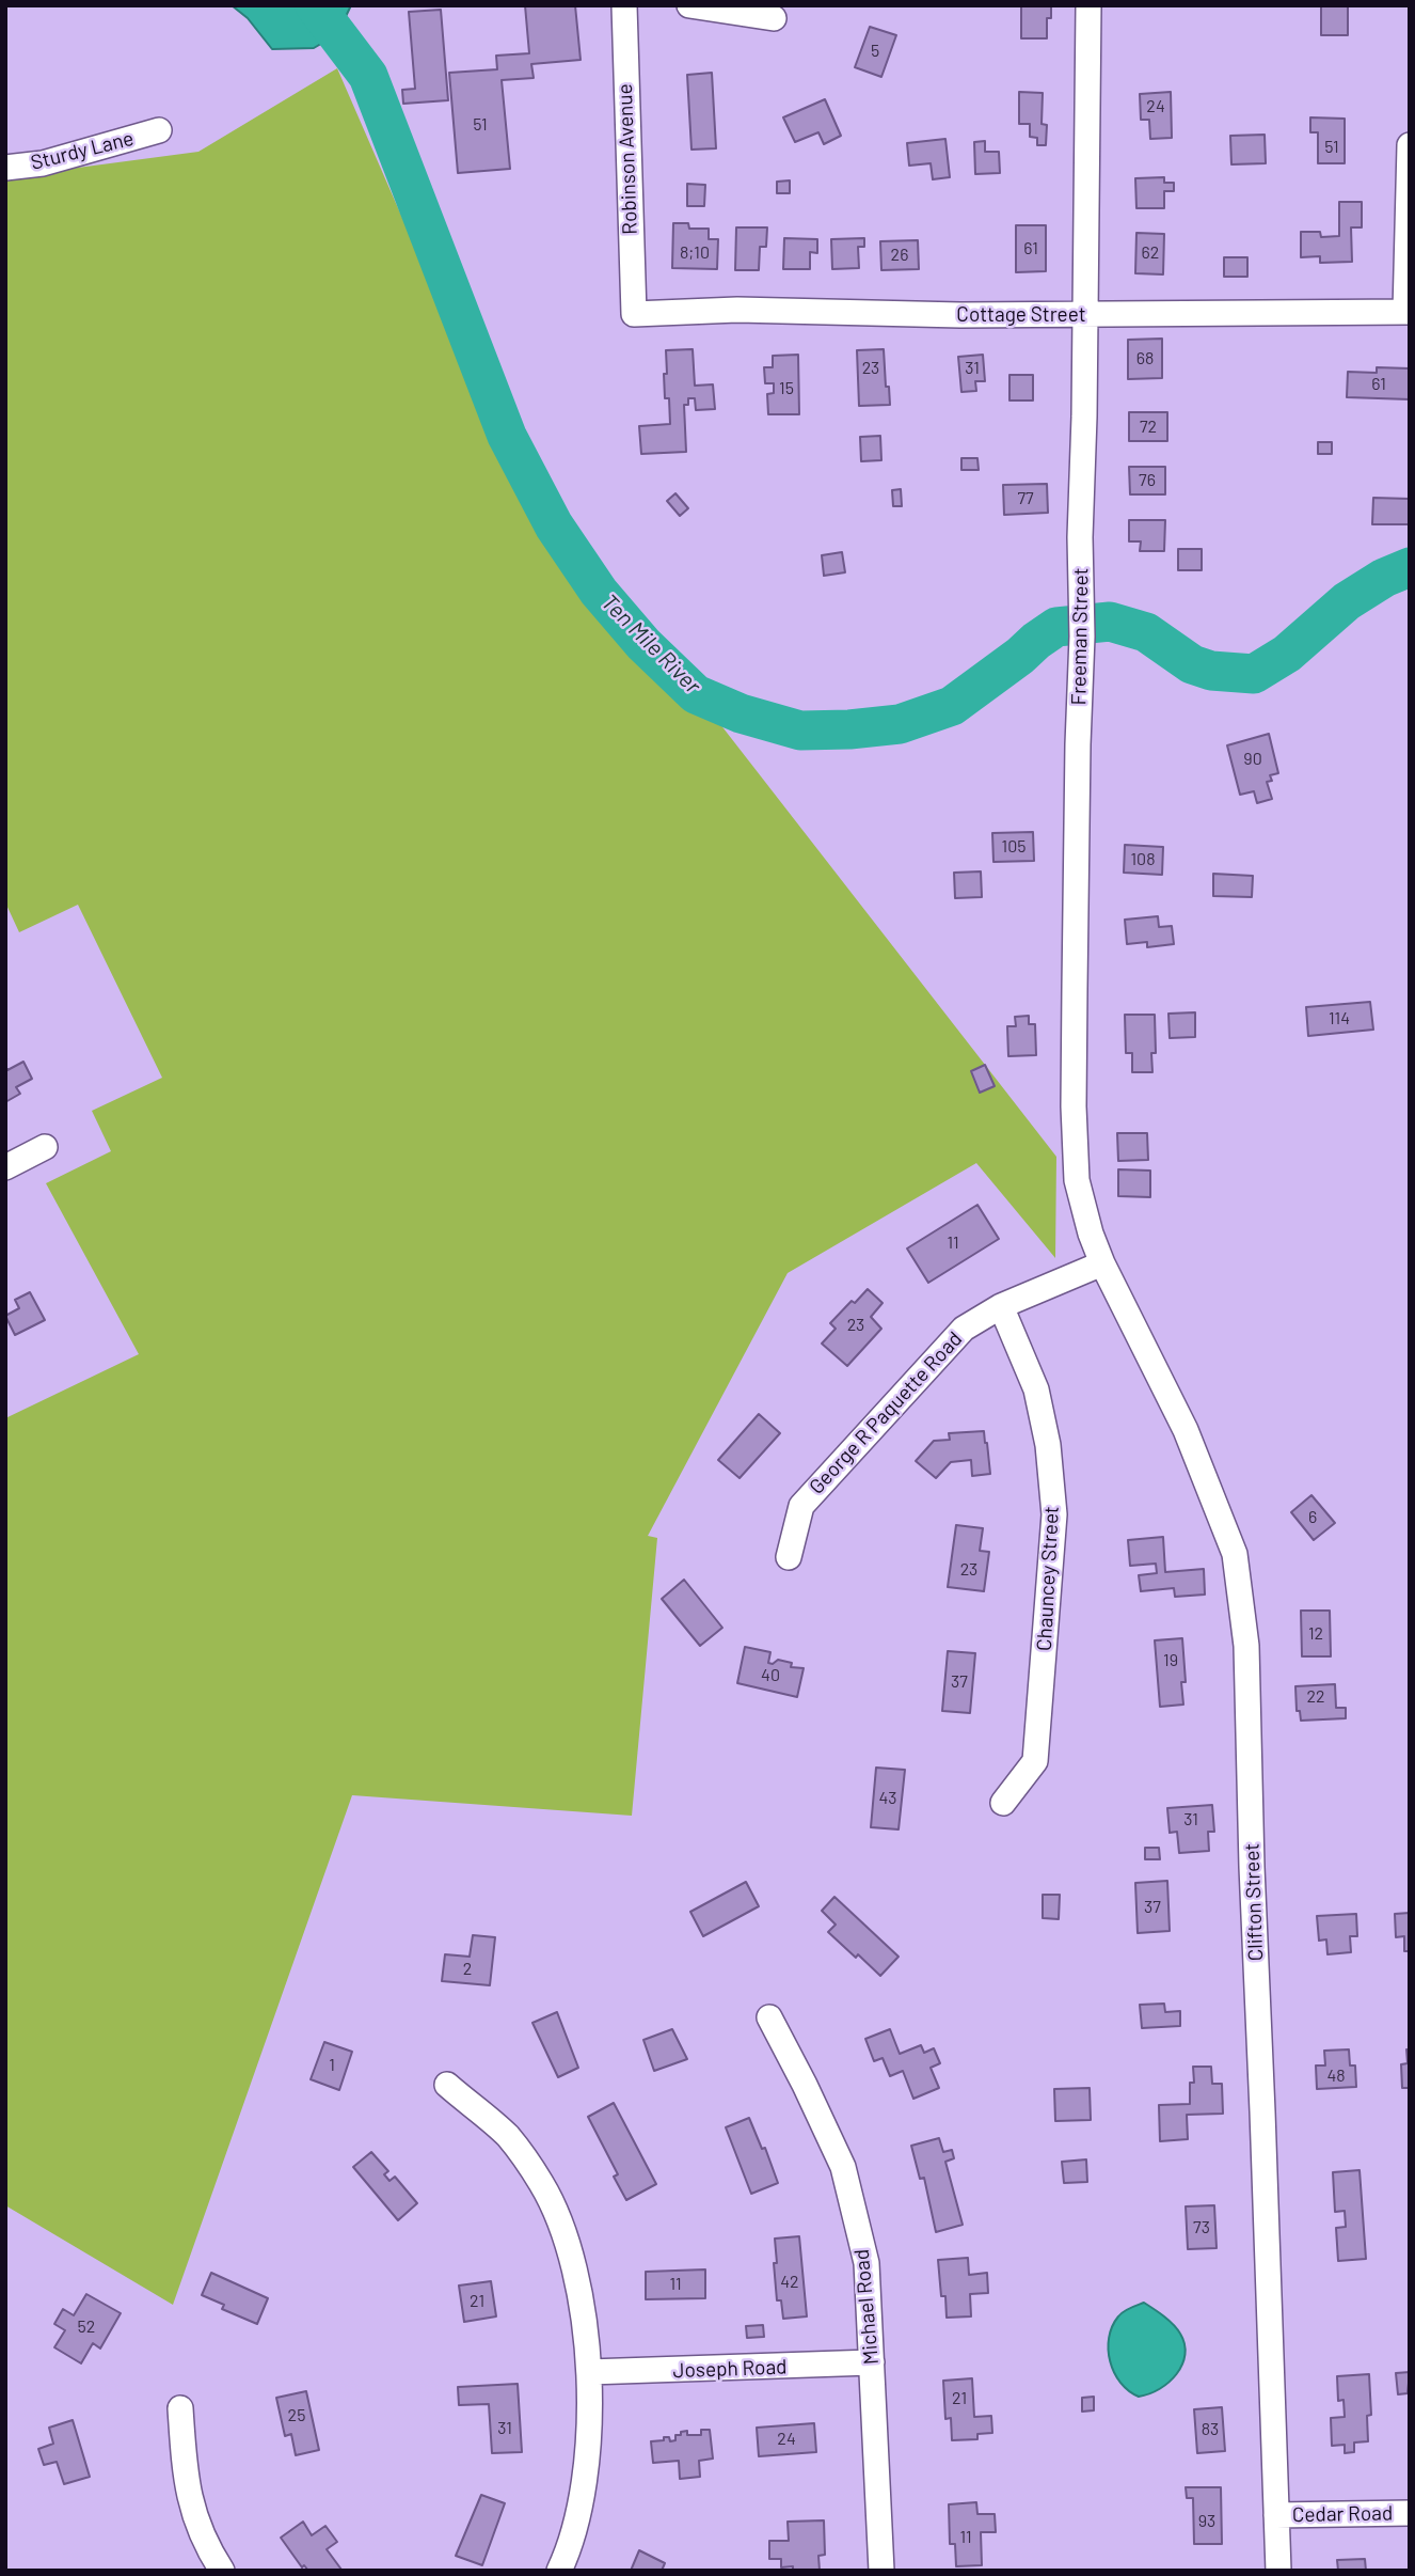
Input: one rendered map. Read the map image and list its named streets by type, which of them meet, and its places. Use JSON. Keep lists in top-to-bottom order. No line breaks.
{"streets":{"street":["Sturdy Lane","Robinson Avenue","Cottage Street","Freeman Street","George R Paquette Road","Chauncey Street","Clifton Street","Michael Road","Joseph Road","Cedar Road"]},"crossings":[["Robinson Avenue","Cottage Street"],["Cottage Street","Freeman Street"],["Freeman Street","George R Paquette Road"],["Freeman Street","Clifton Street"],["George R Paquette Road","Chauncey Street"],["George R Paquette Road","Clifton Street"],["Clifton Street","Cedar Road"],["Michael Road","Joseph Road"]],"water":["Ten Mile River"],"house_numbers":["5","24","51","51","61","8;10","62","26","68","23","31","61","15","72","76","77","90","105","108","114","11","23","6","23","12","19","40","37","22","43","31","37","2","1","48","73","42","11","21","52","21","25","31","83","24","93","11"]}
